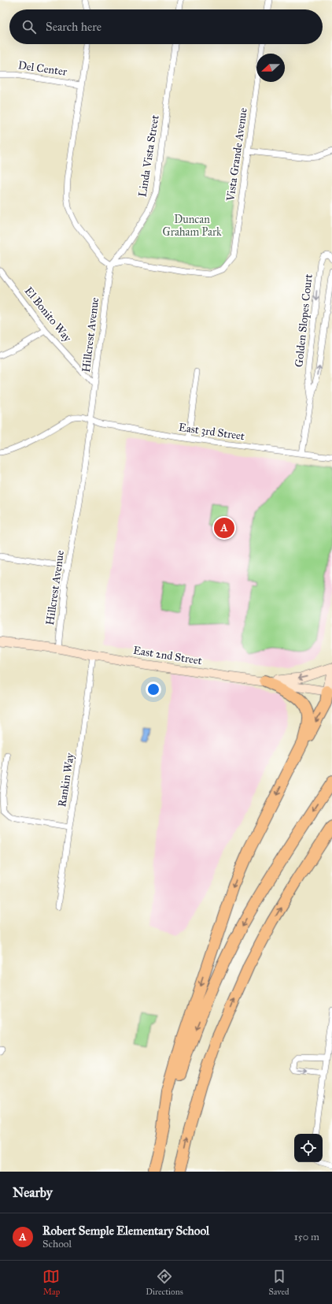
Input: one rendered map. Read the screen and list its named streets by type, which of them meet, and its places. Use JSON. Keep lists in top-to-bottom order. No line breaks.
{"streets":{"main road":["East 2nd Street"],"street":["Del Center","Vista Grande Avenue","Linda Vista Street","El Bonito Way","Golden Slopes Court","Hillcrest Avenue","East 3rd Street","Rankin Way"]},"crossings":[["Vista Grande Avenue","Linda Vista Street"],["Vista Grande Avenue","Hillcrest Avenue"],["Linda Vista Street","Hillcrest Avenue"],["El Bonito Way","Hillcrest Avenue"],["Golden Slopes Court","East 3rd Street"],["Hillcrest Avenue","East 3rd Street"],["Hillcrest Avenue","East 2nd Street"],["East 2nd Street","Rankin Way"]],"parks":["Duncan Graham Park"],"north":"left","page":{"search":"Search here","pins":"A","heading":"Nearby","list":[{"mark":"A","name":"Robert Semple Elementary School","note":"School","value":"150 m"}],"nav":["Map","Directions","Saved"]}}
